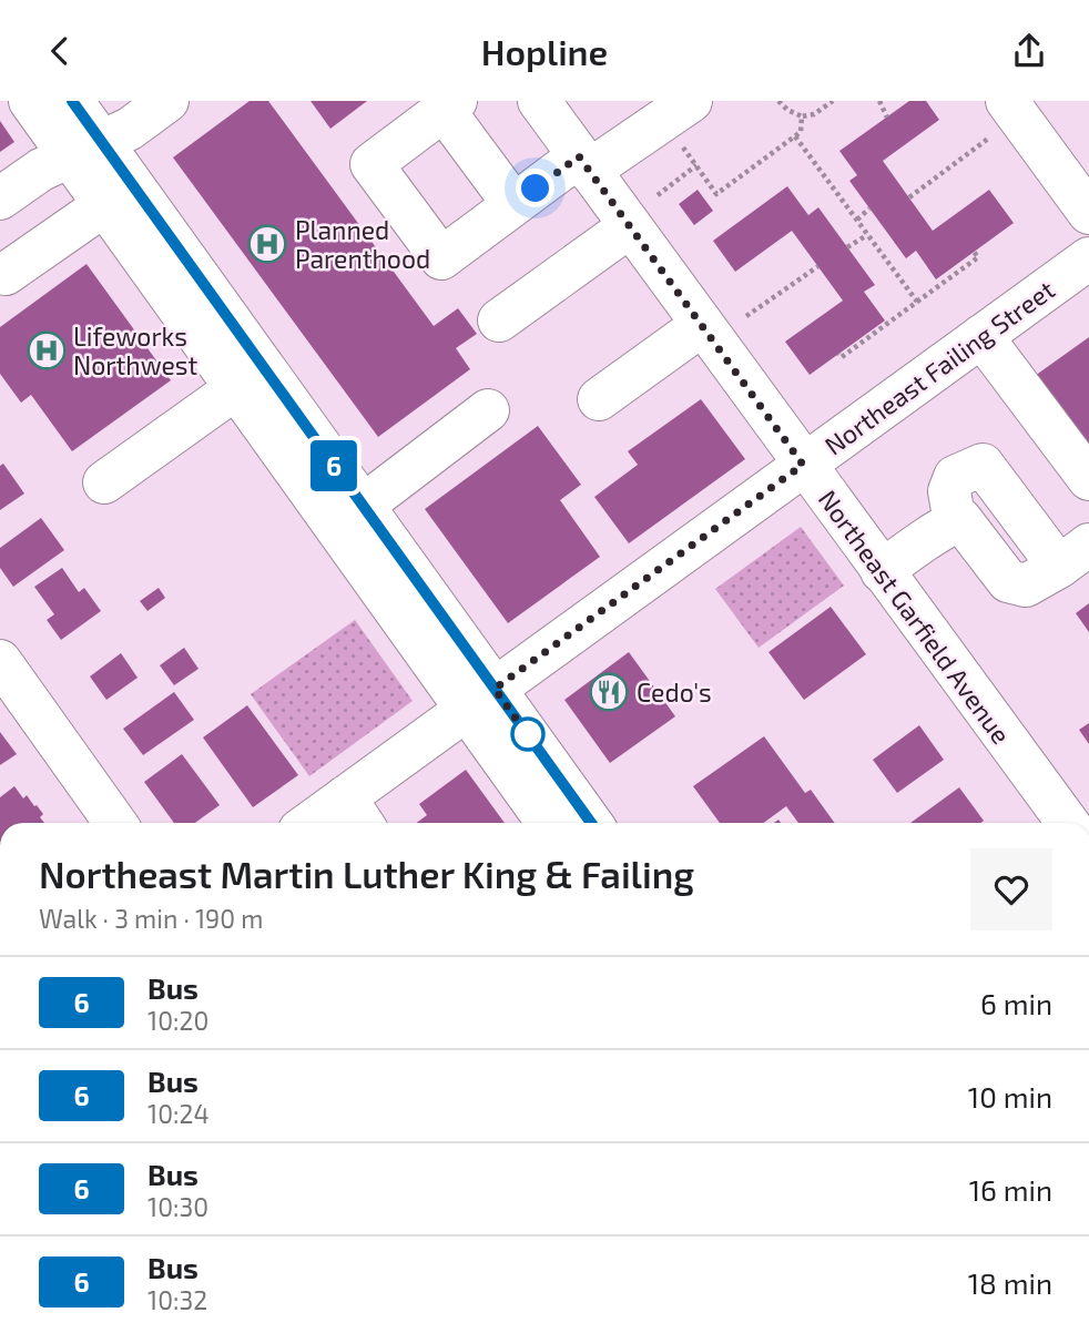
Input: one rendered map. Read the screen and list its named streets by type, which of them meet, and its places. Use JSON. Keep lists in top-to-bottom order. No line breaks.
{"streets":{"street":["Northeast Failing Street","Northeast Garfield Avenue"]},"crossings":[["Northeast Failing Street","Northeast Garfield Avenue"]],"places":{"hospital":["Planned Parenthood","Lifeworks Northwest"],"restaurant":["Cedo's"]},"lines":["bus line 6"],"page":{"header":"Hopline","on_map":"6","heading":["Northeast Martin Luther King & Failing","Walk · 3 min · 190 m"],"list":[{"mark":"6","name":"Bus","note":"10:20","value":"6 min"},{"mark":"6","name":"Bus","note":"10:24","value":"10 min"},{"mark":"6","name":"Bus","note":"10:30","value":"16 min"},{"mark":"6","name":"Bus","note":"10:32","value":"18 min"}]}}
